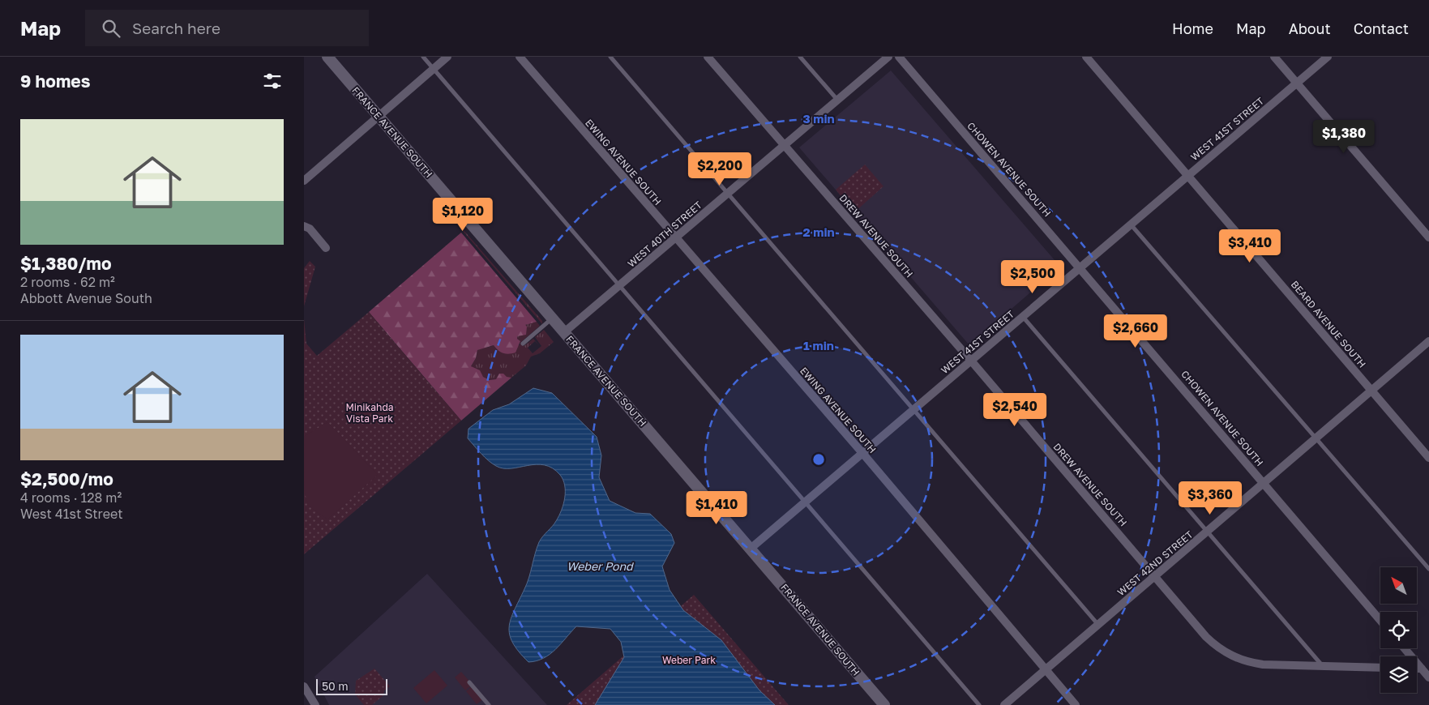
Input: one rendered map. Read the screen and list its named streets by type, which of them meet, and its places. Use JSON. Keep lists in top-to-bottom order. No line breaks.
{"streets":{"main road":["FRANCE AVENUE SOUTH"],"street":["WEST 41ST STREET","EWING AVENUE SOUTH","CHOWEN AVENUE SOUTH","WEST 40TH STREET","DREW AVENUE SOUTH","BEARD AVENUE SOUTH","WEST 42ND STREET"]},"crossings":[["WEST 41ST STREET","FRANCE AVENUE SOUTH"],["WEST 41ST STREET","EWING AVENUE SOUTH"],["WEST 41ST STREET","CHOWEN AVENUE SOUTH"],["WEST 41ST STREET","DREW AVENUE SOUTH"],["WEST 41ST STREET","BEARD AVENUE SOUTH"],["FRANCE AVENUE SOUTH","WEST 40TH STREET"],["EWING AVENUE SOUTH","WEST 40TH STREET"],["EWING AVENUE SOUTH","WEST 42ND STREET"],["CHOWEN AVENUE SOUTH","WEST 42ND STREET"],["WEST 40TH STREET","DREW AVENUE SOUTH"],["DREW AVENUE SOUTH","WEST 42ND STREET"],["BEARD AVENUE SOUTH","WEST 42ND STREET"]],"water":["Weber Pond"],"parks":["Minikahda Vista Park","Weber Park"],"scale_bar":"50 m","north":"top left","page":{"header":"Map","search":"Search here","nav":["Home","Map","About","Contact"],"heading":"9 homes","list":[{"name":"$1,380/mo","note":"2 rooms · 62 m² · Abbott Avenue South"},{"name":"$2,500/mo","note":"4 rooms · 128 m² · West 41st Street"}],"price":["$1,380","$2,200","$1,120","$3,410","$2,500","$2,660","$2,540","$3,360","$1,410"],"scale":"50 m"},"rings":["3 min","2 min","1 min"]}
